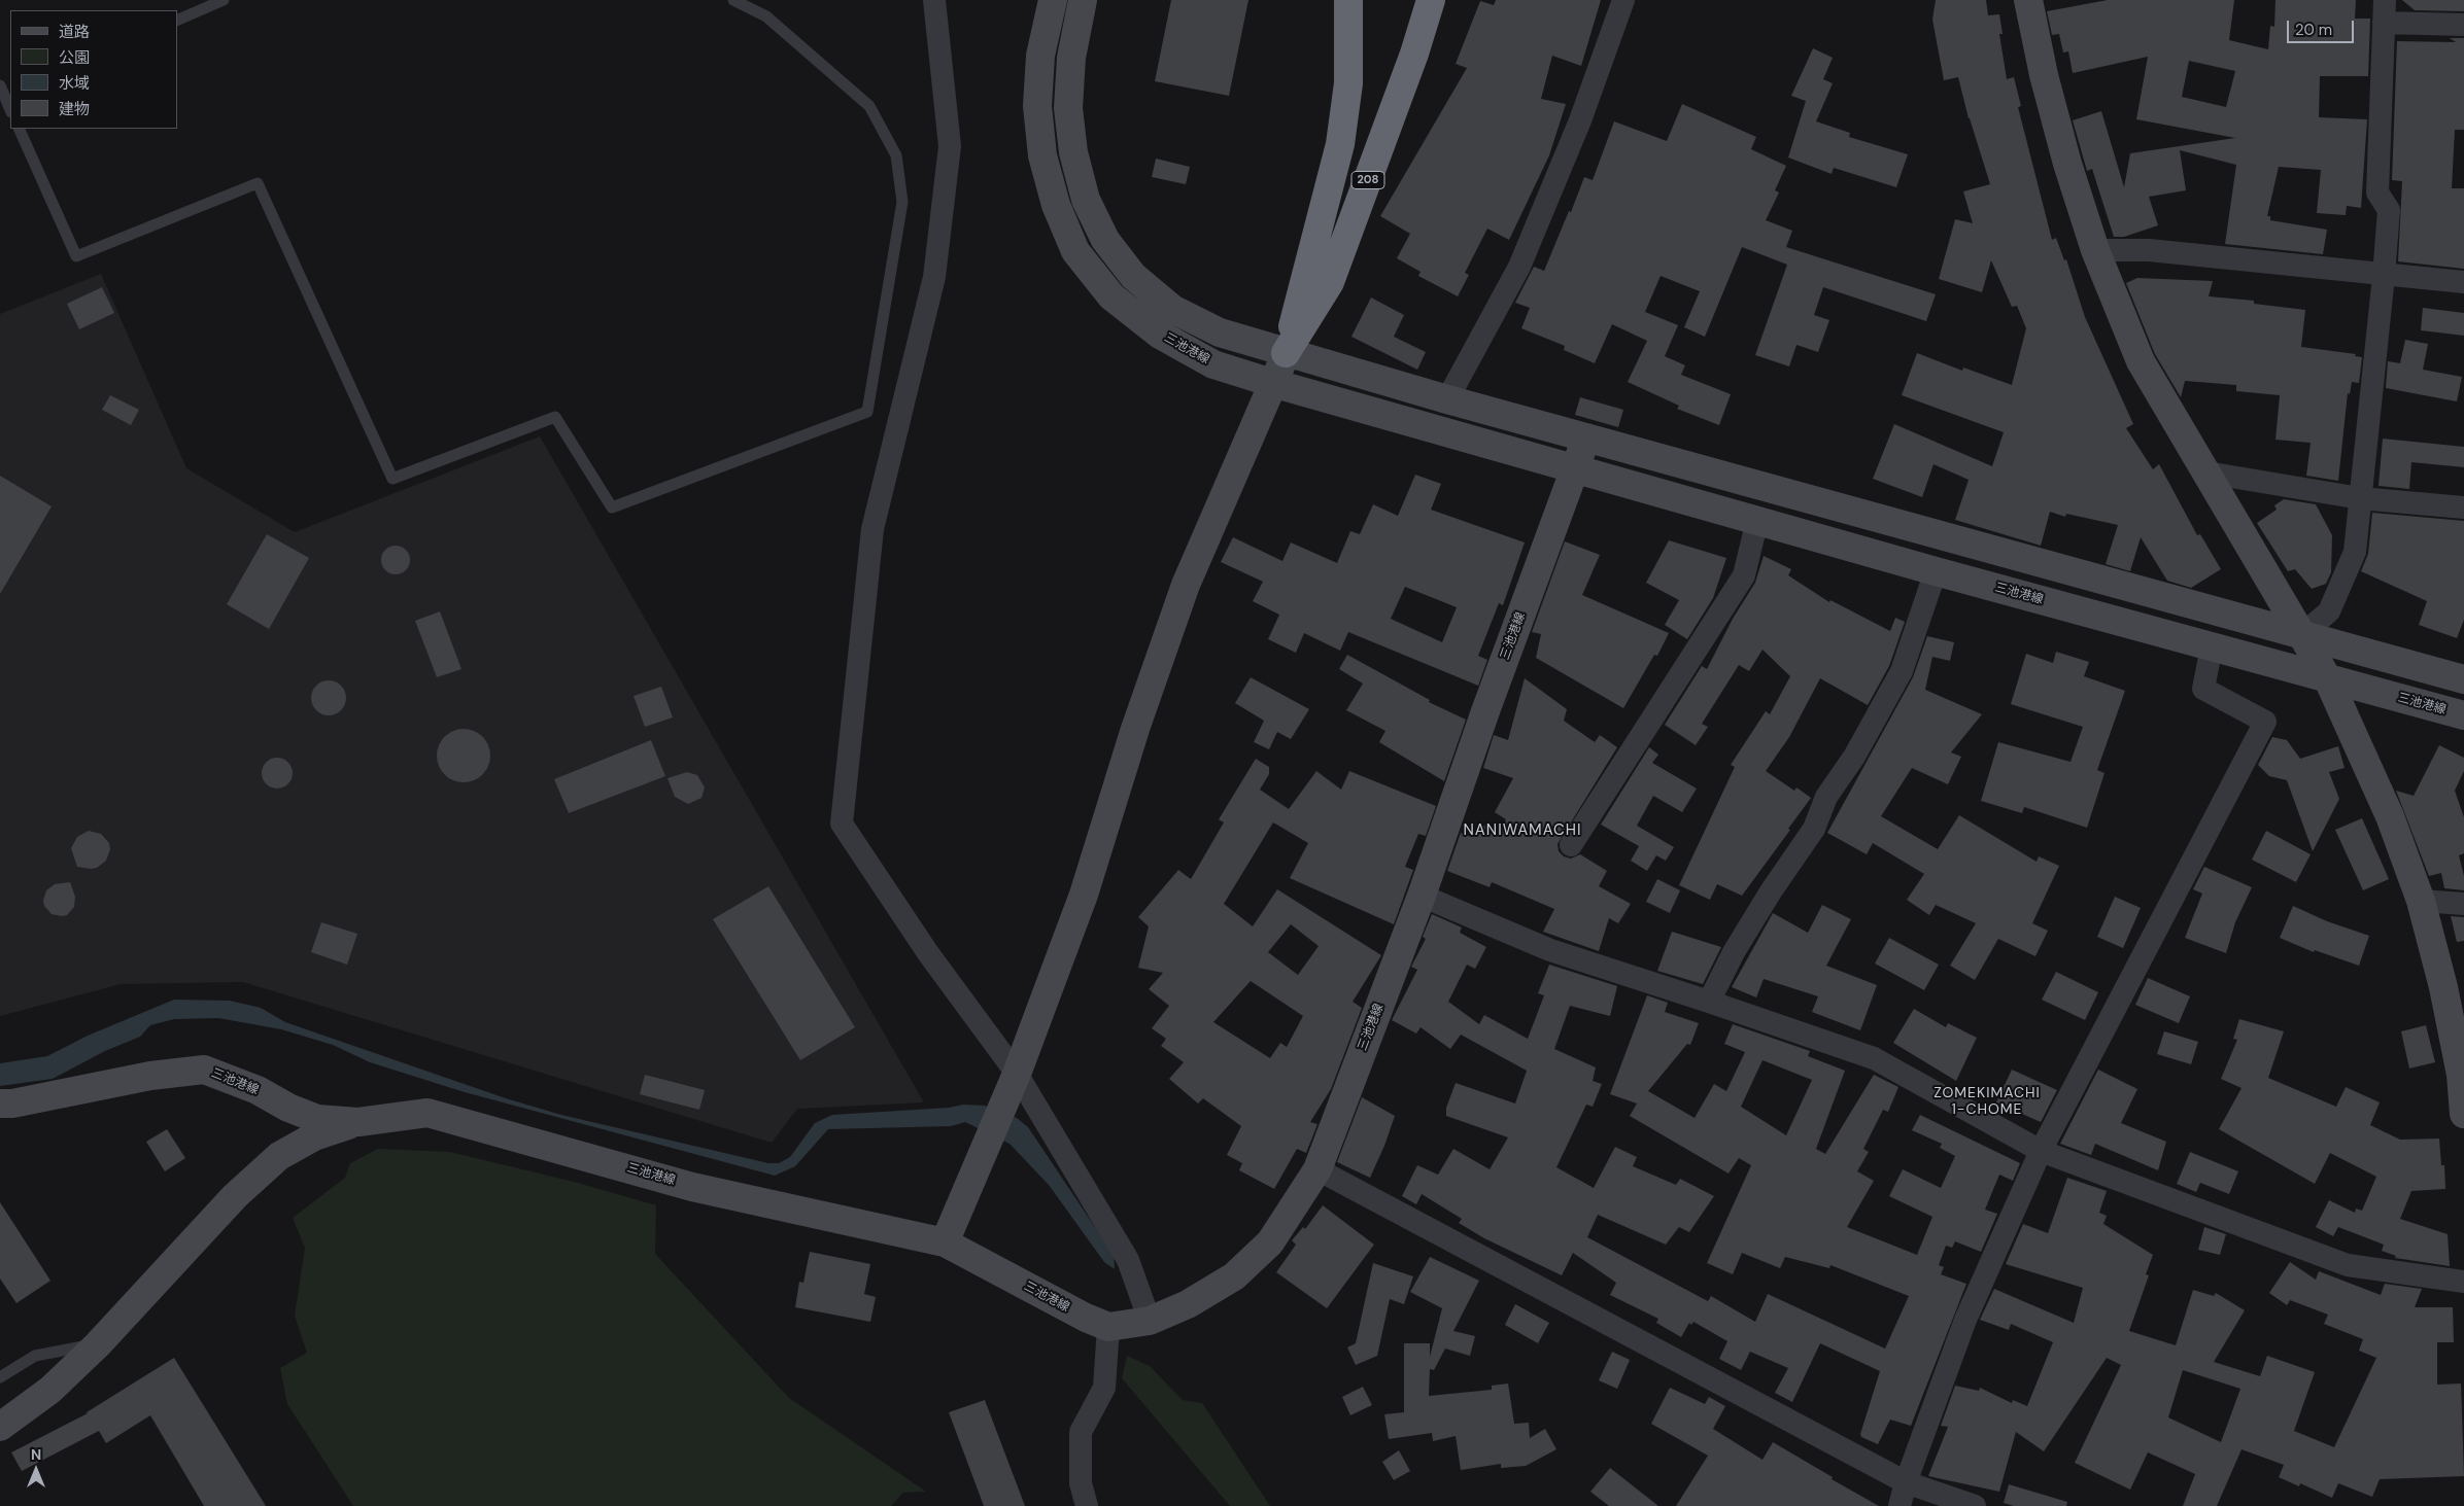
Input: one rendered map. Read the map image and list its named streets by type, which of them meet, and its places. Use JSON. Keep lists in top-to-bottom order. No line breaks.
{"streets":{"highway":["208"],"main road":["三池港線"]},"districts":["NANIWAMACHI","ZOMEKIMACHI 1-CHOME"],"legend":["道路","公園","水域","建物"],"scale_bar":"20 m","north":"top"}
